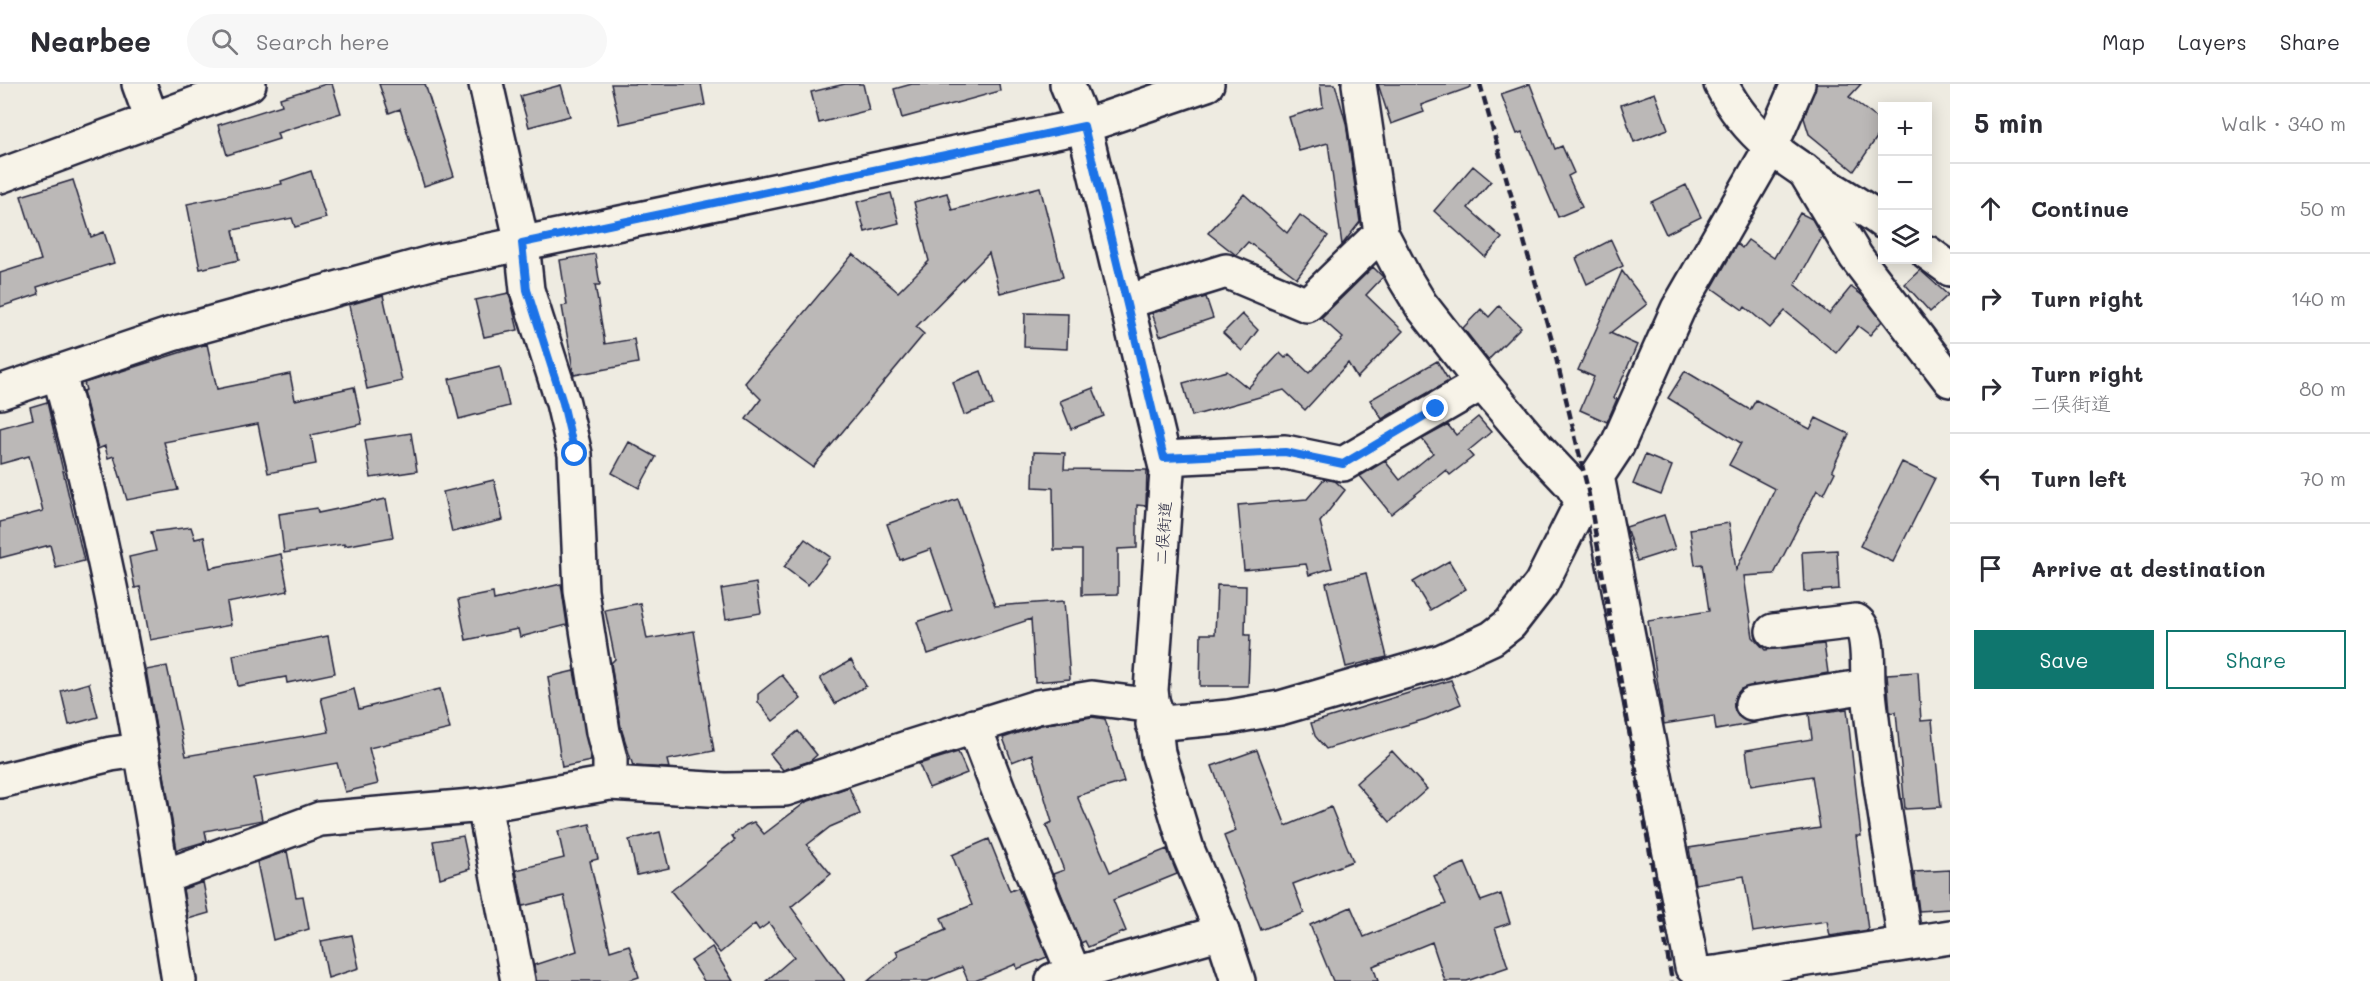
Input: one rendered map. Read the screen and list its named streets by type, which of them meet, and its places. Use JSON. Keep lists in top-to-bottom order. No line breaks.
{"streets":{"street":["二俣街道"]},"page":{"header":"Nearbee","search":"Search here","nav":["Map","Layers","Share"],"heading":["5 min","Walk · 340 m"],"map_buttons":["+","−"],"list":[["Continue","50 m"],["Turn right","140 m"],["Turn right","二俣街道","80 m"],["Turn left","70 m"],"Arrive at destination"],"buttons":["Save","Share"]}}
